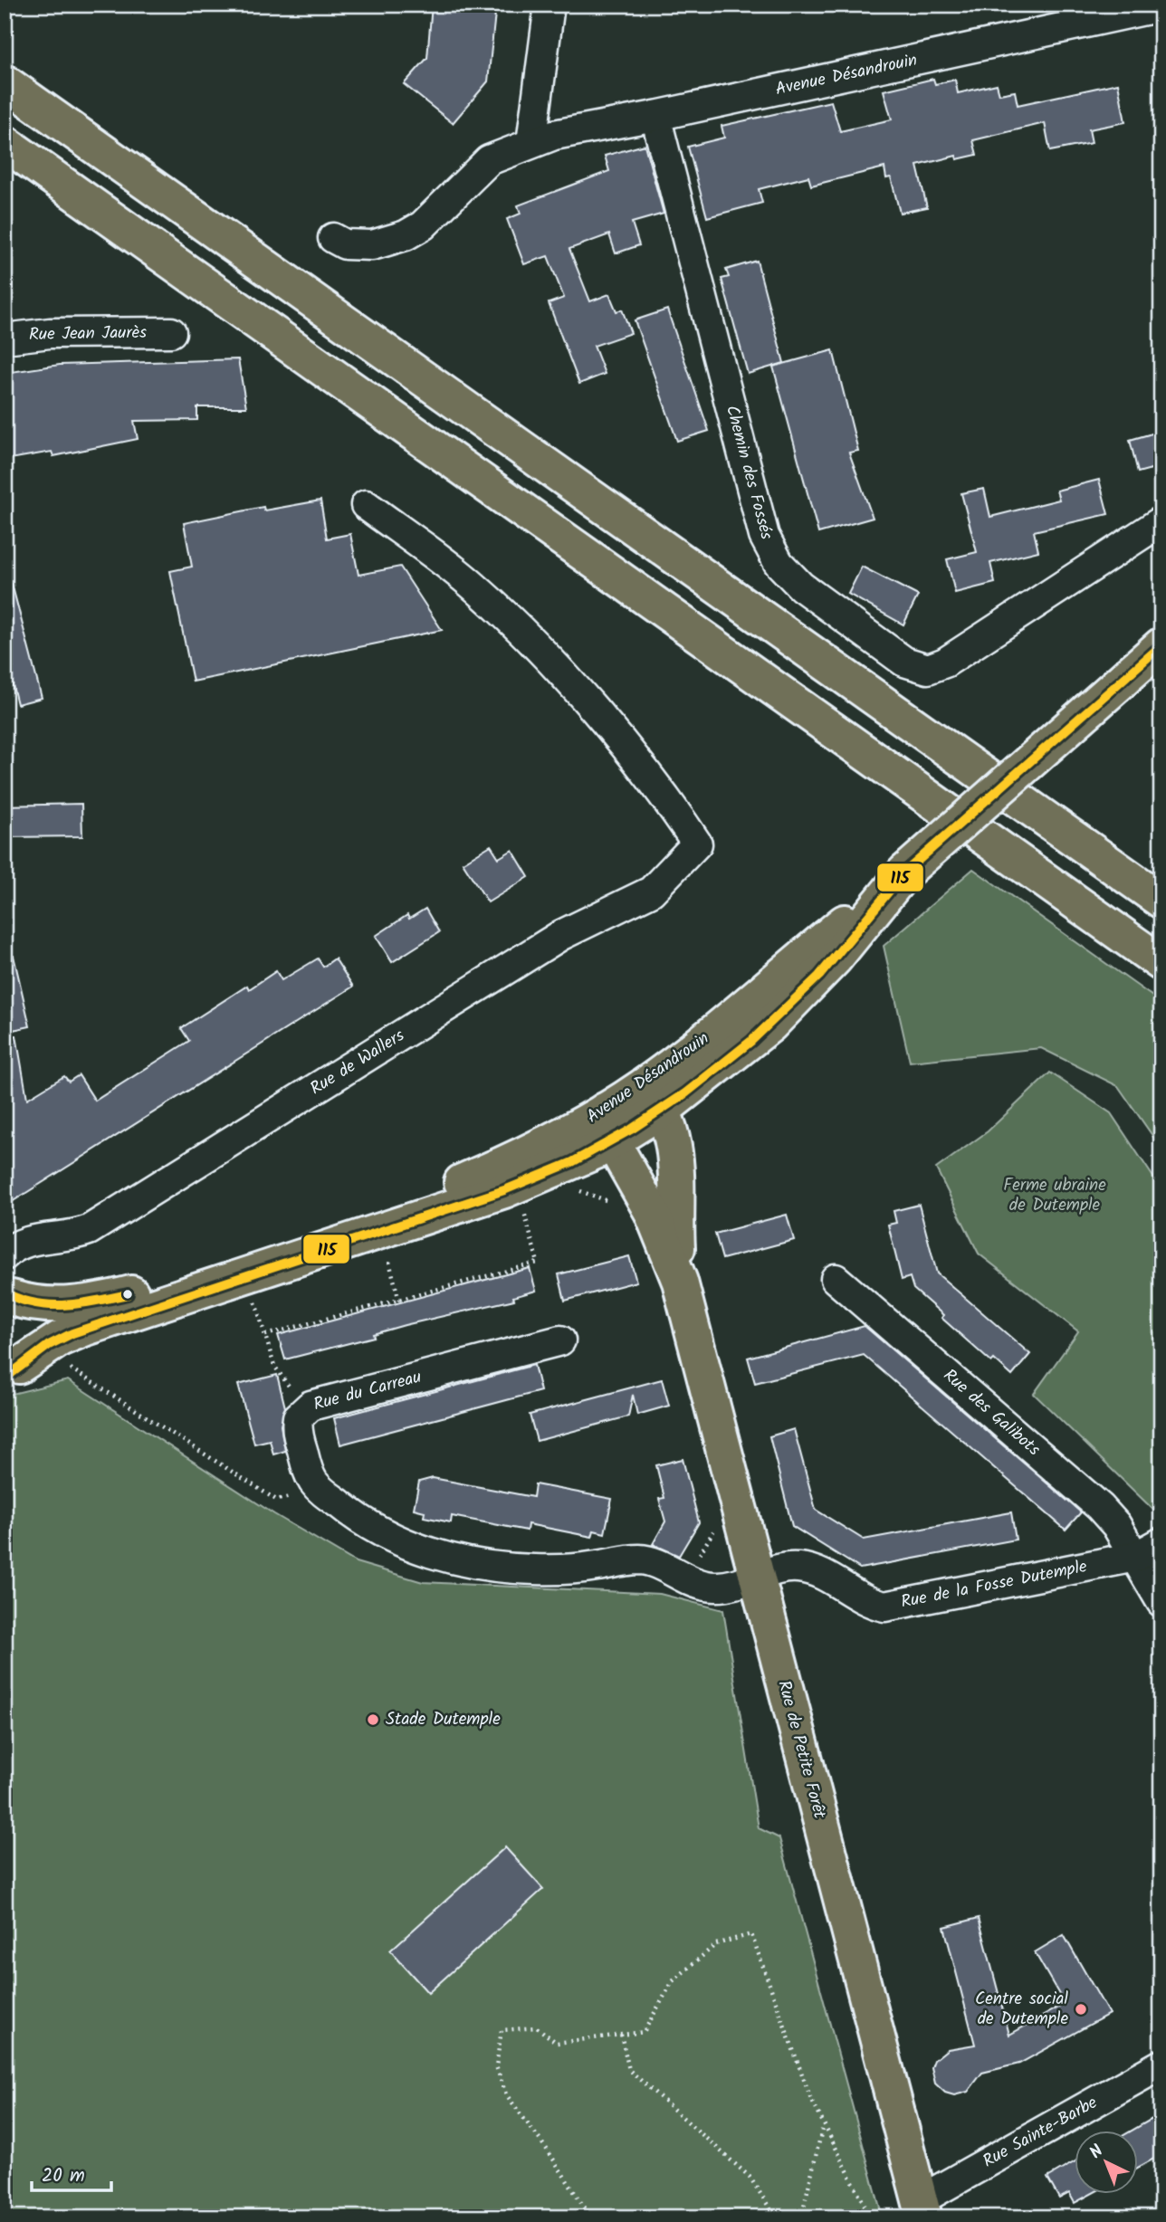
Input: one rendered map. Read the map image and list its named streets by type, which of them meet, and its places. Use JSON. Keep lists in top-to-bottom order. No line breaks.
{"streets":{"main road":["Avenue Désandrouin","Rue de Petite Forêt"],"street":["Rue Jean Jaurès","Chemin des Fossés","Rue de Wallers","Rue du Carreau","Rue des Galibots","Rue de la Fosse Dutemple","Rue Sainte-Barbe"]},"crossings":[["Avenue Désandrouin","Chemin des Fossés"],["Avenue Désandrouin","Rue de Petite Forêt"],["Rue du Carreau","Rue de la Fosse Dutemple"],["Rue du Carreau","Rue de Petite Forêt"],["Rue des Galibots","Rue de la Fosse Dutemple"],["Rue de la Fosse Dutemple","Rue de Petite Forêt"],["Rue de Petite Forêt","Rue Sainte-Barbe"]],"parks":["Ferme ubraine de Dutemple"],"places":["Stade Dutemple","Centre social de Dutemple"],"lines":["transit line 115"],"scale_bar":"20 m","north":"top left"}
